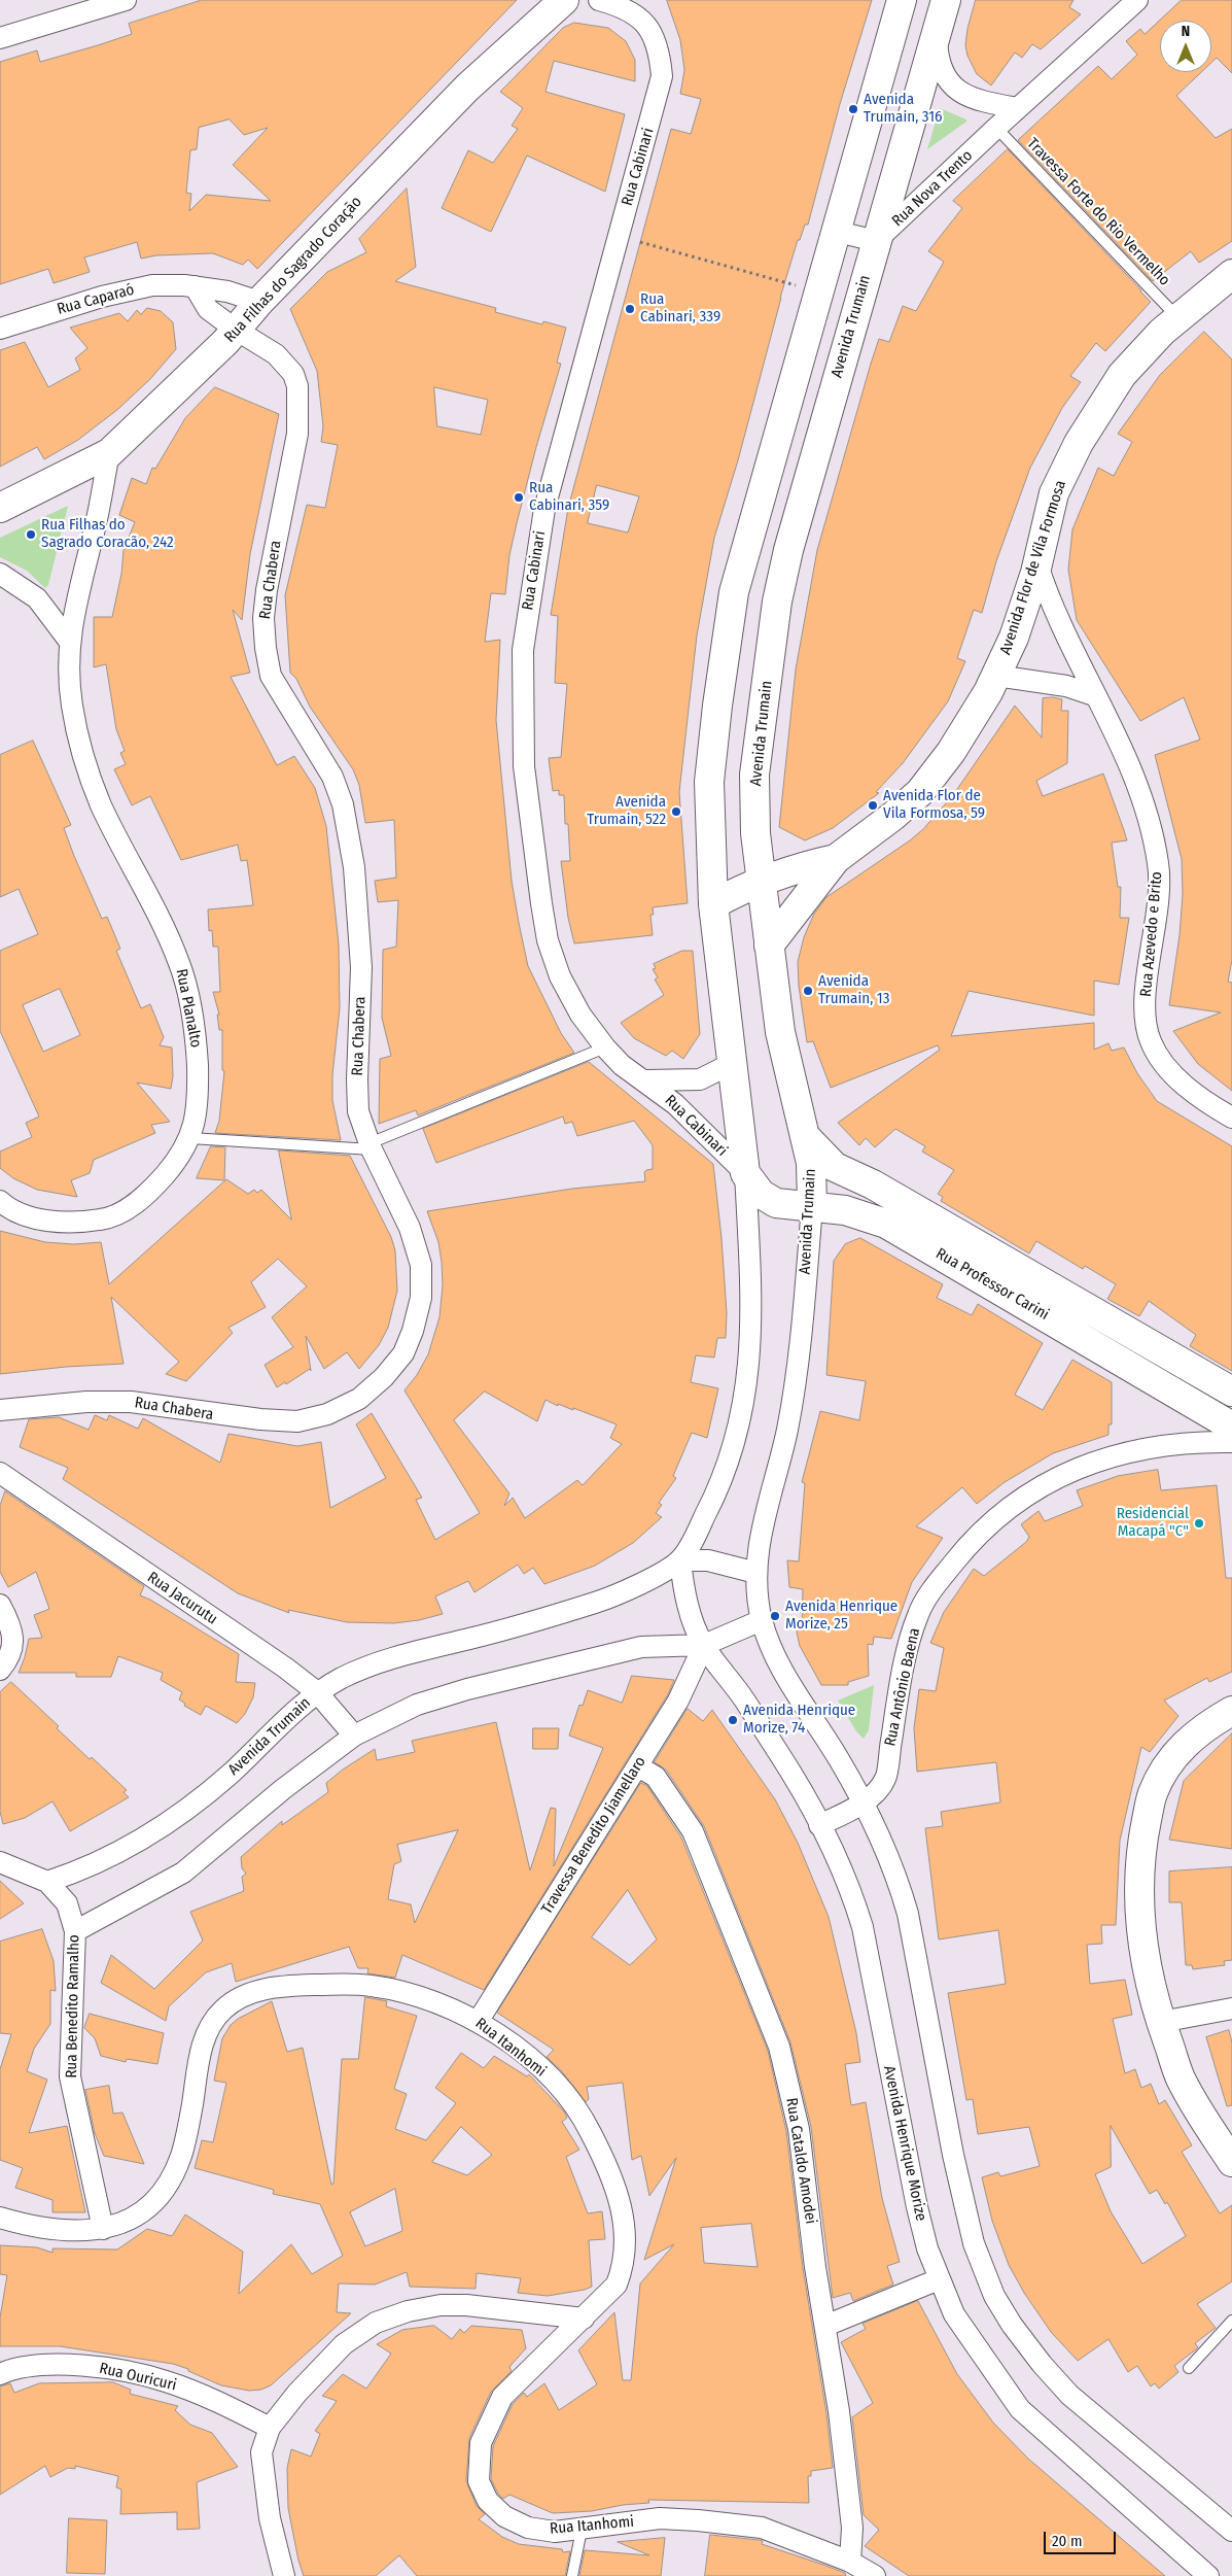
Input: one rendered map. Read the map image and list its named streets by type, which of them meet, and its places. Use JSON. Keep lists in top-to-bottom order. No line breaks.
{"streets":{"main road":["Rua Filhas do Sagrado Coração","Avenida Trumain","Avenida Flor de Vila Formosa","Rua Professor Carini"],"street":["Rua Cabinari","Rua Nova Trento","Rua Caparaó","Rua Chabera","Rua Azevedo e Brito","Rua Planalto","Rua Jacurutu","Rua Antônio Baena","Travessa Benedito Jiamellaro","Rua Benedito Ramalho","Rua Itanhomi","Avenida Henrique Morize","Rua Cataldo Amodei","Rua Ouricuri"],"lane":["Travessa Forte do Rio Vermelho"]},"crossings":[["Rua Cabinari","Avenida Trumain"],["Rua Cabinari","Rua Professor Carini"],["Rua Nova Trento","Travessa Forte do Rio Vermelho"],["Rua Nova Trento","Avenida Trumain"],["Travessa Forte do Rio Vermelho","Avenida Flor de Vila Formosa"],["Rua Filhas do Sagrado Coração","Rua Caparaó"],["Rua Filhas do Sagrado Coração","Rua Chabera"],["Rua Filhas do Sagrado Coração","Rua Planalto"],["Avenida Trumain","Avenida Flor de Vila Formosa"],["Avenida Trumain","Rua Professor Carini"],["Avenida Trumain","Rua Jacurutu"],["Avenida Trumain","Rua Benedito Ramalho"],["Avenida Flor de Vila Formosa","Rua Azevedo e Brito"],["Rua Antônio Baena","Avenida Henrique Morize"],["Travessa Benedito Jiamellaro","Rua Itanhomi"],["Travessa Benedito Jiamellaro","Avenida Henrique Morize"],["Travessa Benedito Jiamellaro","Rua Cataldo Amodei"],["Rua Benedito Ramalho","Rua Itanhomi"],["Rua Itanhomi","Rua Cataldo Amodei"]],"places":["Avenida Trumain, 316","Rua Cabinari, 339","Rua Cabinari, 359","Rua Filhas do Sagrado Coracão, 242","Avenida Flor de Vila Formosa, 59","Avenida Trumain, 522","Avenida Trumain, 13","Residencial Macapá \"C\"","Avenida Henrique Morize, 25","Avenida Henrique Morize, 74"],"scale_bar":"20 m","north":"top"}
